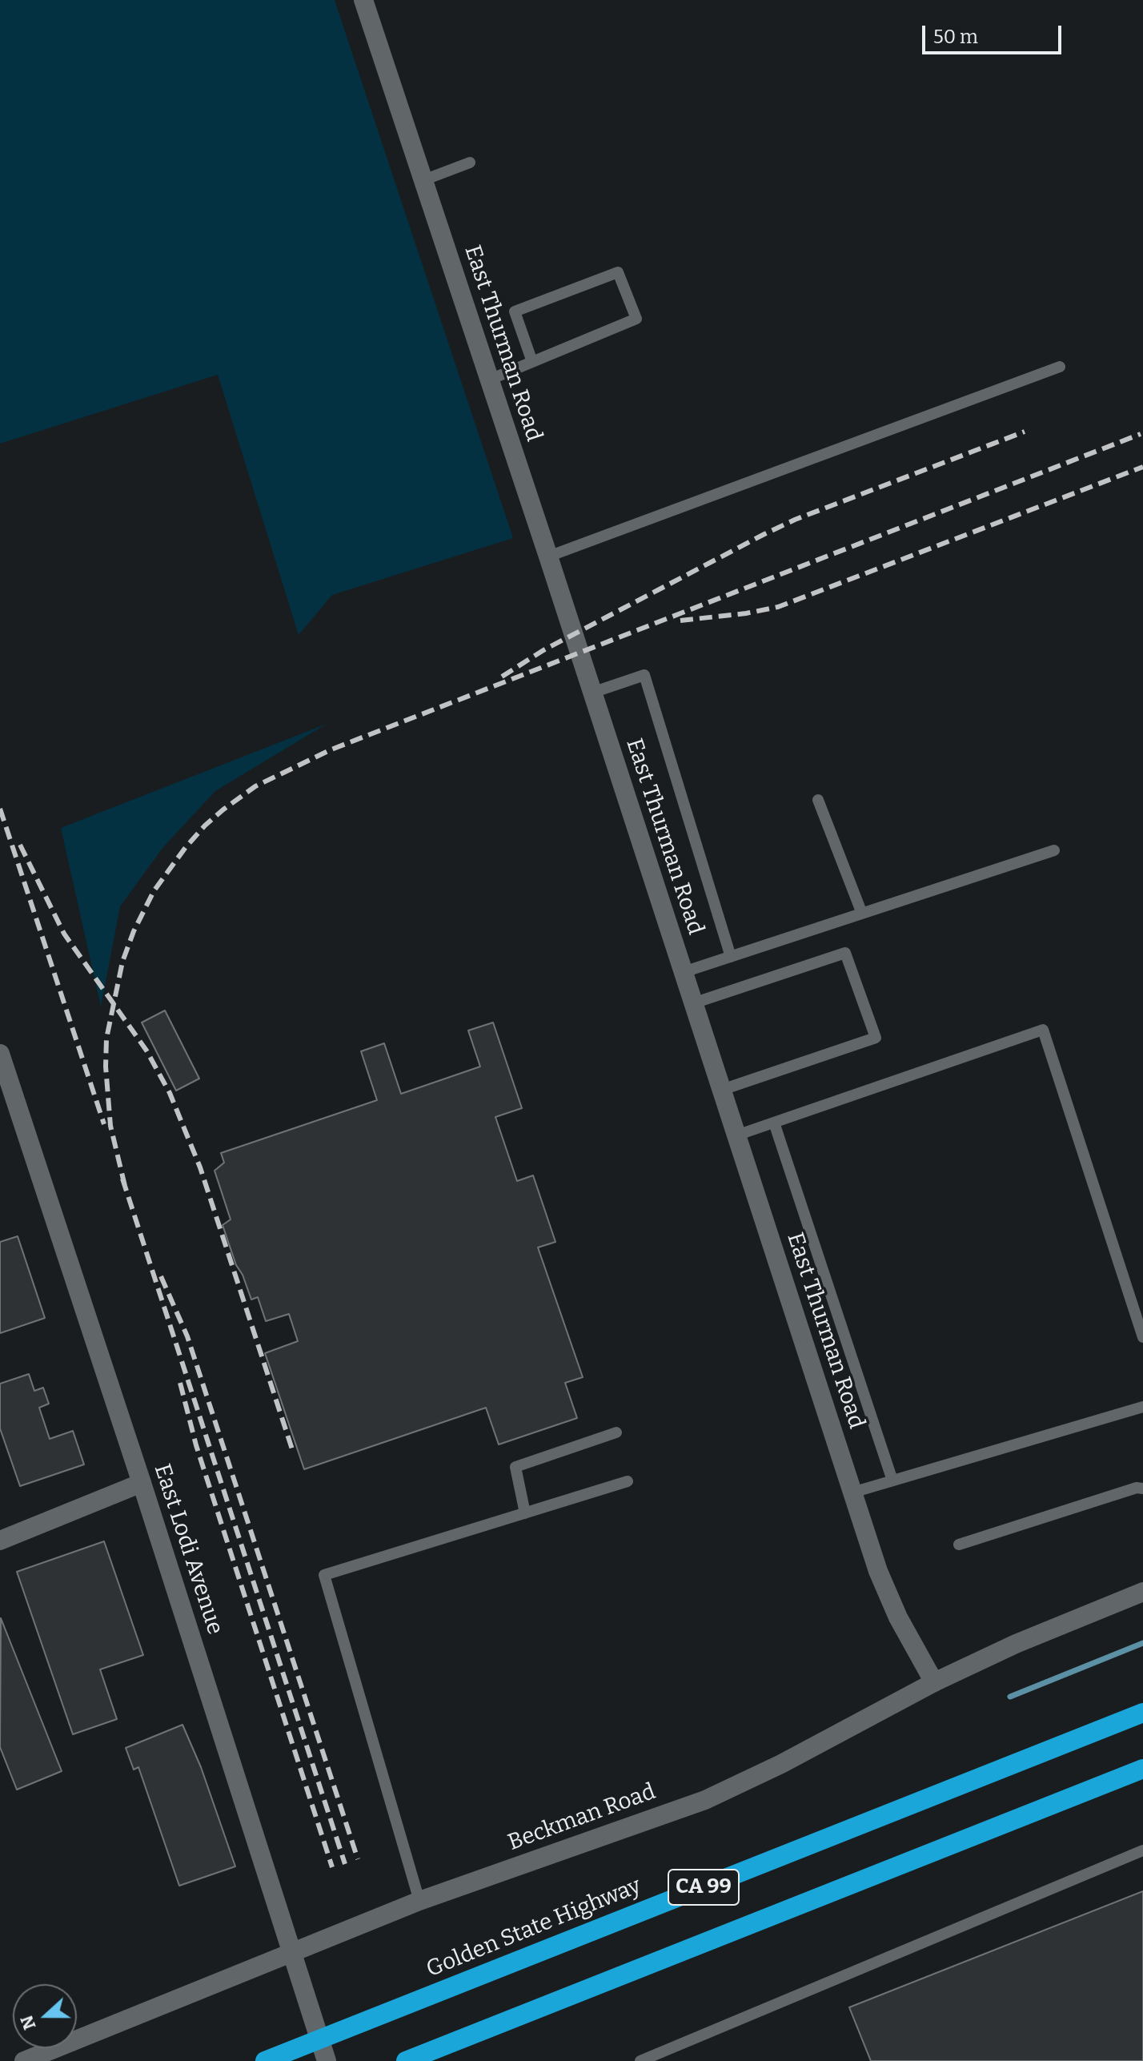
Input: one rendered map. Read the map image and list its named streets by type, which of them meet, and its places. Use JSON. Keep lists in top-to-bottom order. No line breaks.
{"streets":{"highway":["CA 99","Golden State Highway"],"street":["East Thurman Road","East Lodi Avenue","Beckman Road"]},"crossings":[["East Thurman Road","Beckman Road"],["East Lodi Avenue","Beckman Road"]],"scale_bar":"50 m","north":"left"}
